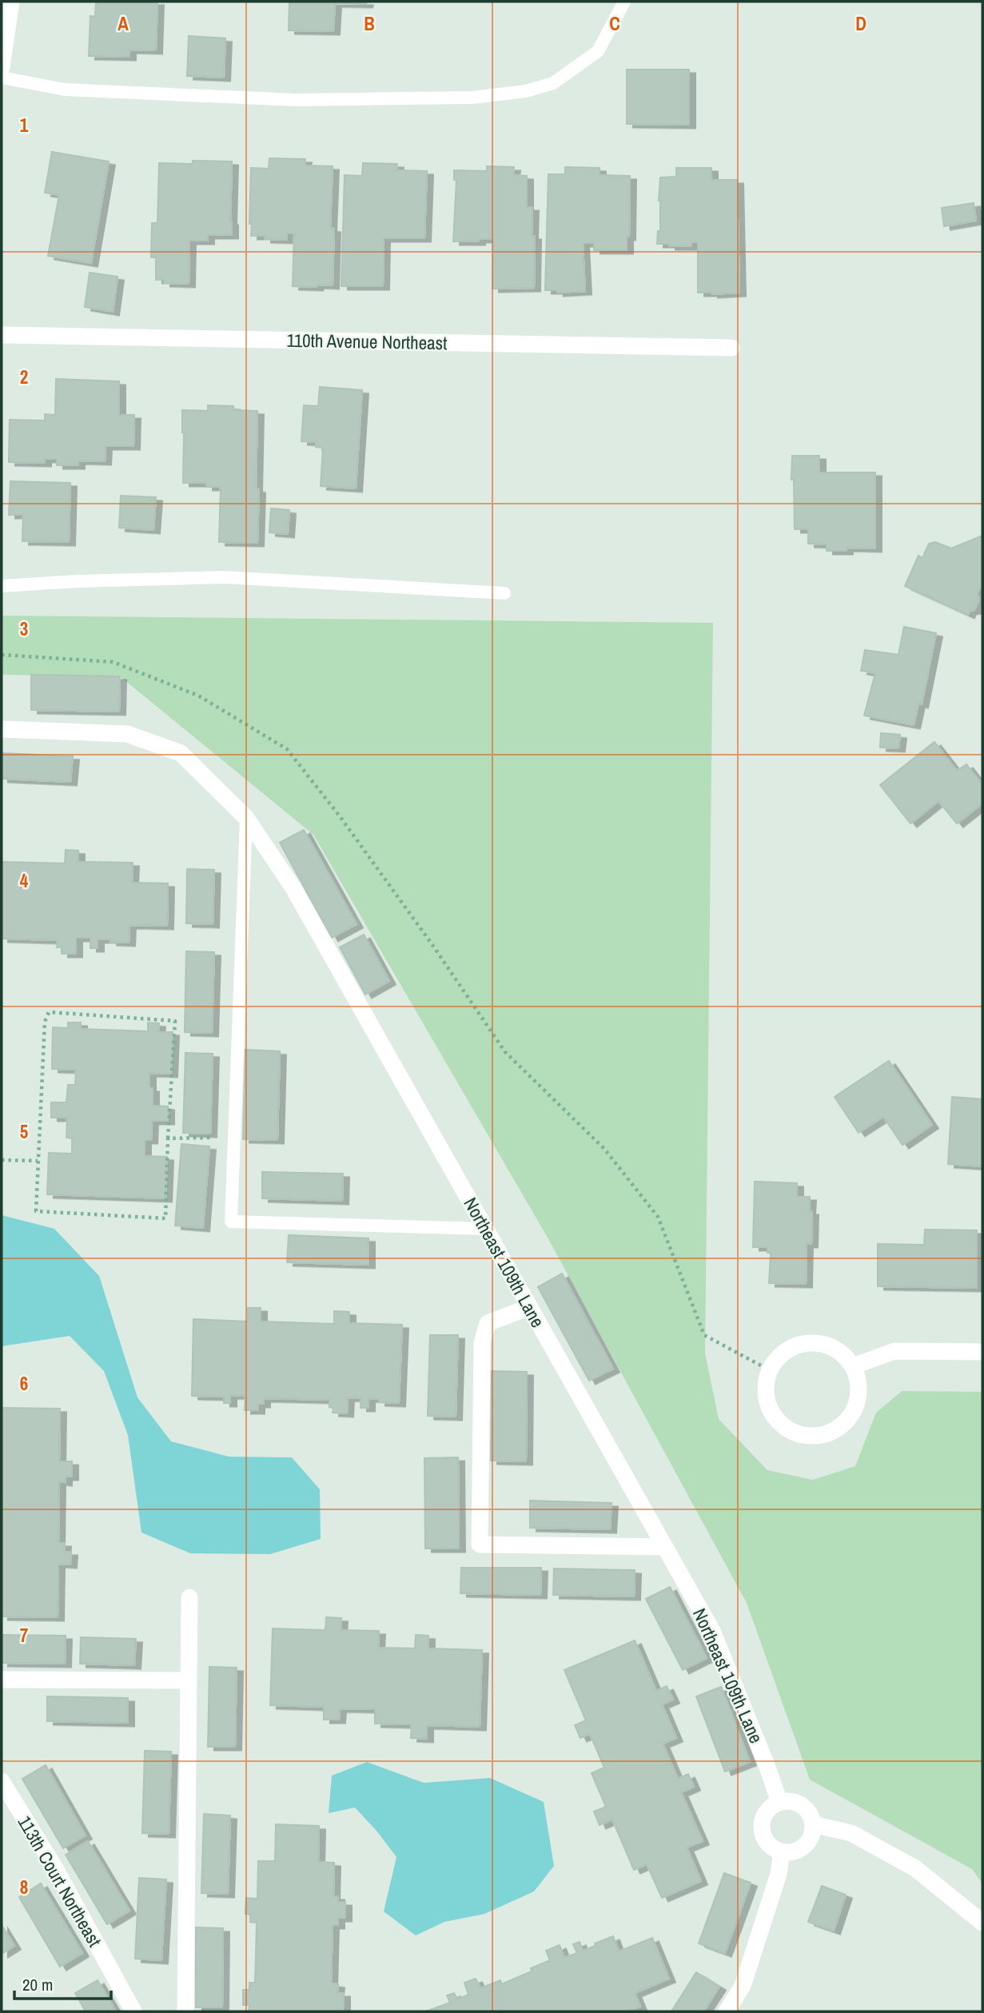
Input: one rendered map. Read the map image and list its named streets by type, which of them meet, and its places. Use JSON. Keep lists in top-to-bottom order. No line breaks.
{"streets":{"street":["110th Avenue Northeast","Northeast 109th Lane","113th Court Northeast"]},"scale_bar":"20 m","grid":{"columns":["A","B","C","D"],"rows":["1","2","3","4","5","6","7","8"]}}
